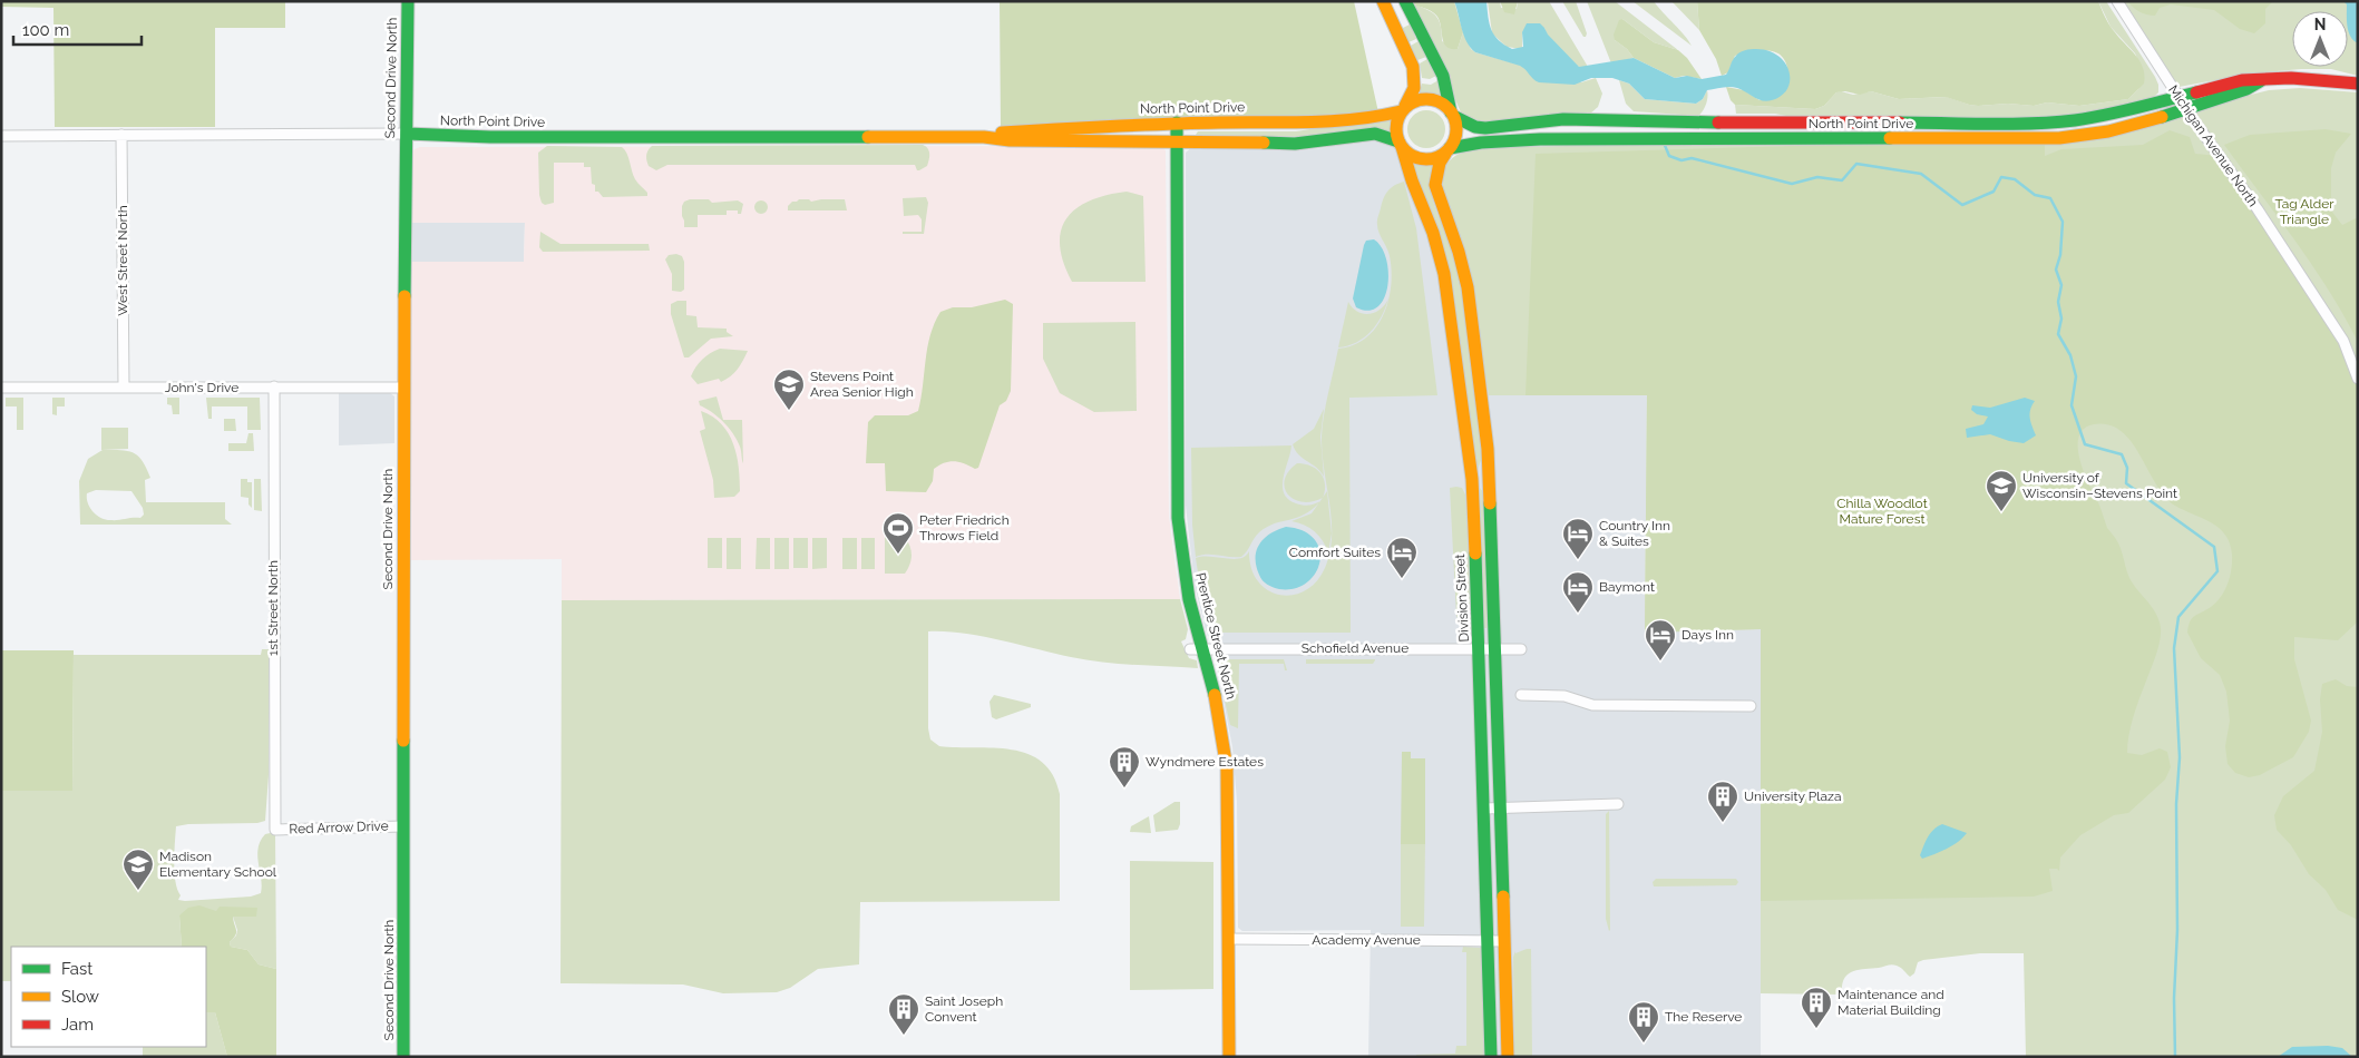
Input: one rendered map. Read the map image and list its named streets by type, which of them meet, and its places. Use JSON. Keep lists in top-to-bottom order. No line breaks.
{"streets":{"street":["Second Drive North","North Point Drive","Michigan Avenue North","West Street North","John's Drive","Division Street","1st Street North","Prentice Street North","Schofield Avenue","Red Arrow Drive","Academy Avenue"]},"crossings":[["Second Drive North","North Point Drive"],["Second Drive North","John's Drive"],["Second Drive North","Red Arrow Drive"],["North Point Drive","Michigan Avenue North"],["North Point Drive","West Street North"],["North Point Drive","Division Street"],["North Point Drive","Prentice Street North"],["West Street North","John's Drive"],["John's Drive","1st Street North"],["Division Street","Schofield Avenue"],["Division Street","Academy Avenue"],["1st Street North","Red Arrow Drive"],["Prentice Street North","Schofield Avenue"],["Prentice Street North","Academy Avenue"]],"parks":["Tag Alder Triangle","Chilla Woodlot Mature Forest"],"places":{"school or university":["Stevens Point Area Senior High","University of Wisconsin–Stevens Point","Madison Elementary School"],"sports":["Peter Friedrich Throws Field"],"hotel":["Country Inn & Suites","Comfort Suites","Baymont","Days Inn"],"building":["Wyndmere Estates","University Plaza","Maintenance and Material Building","Saint Joseph Convent","The Reserve"]},"legend":["Fast","Slow","Jam"],"scale_bar":"100 m","north":"top"}
